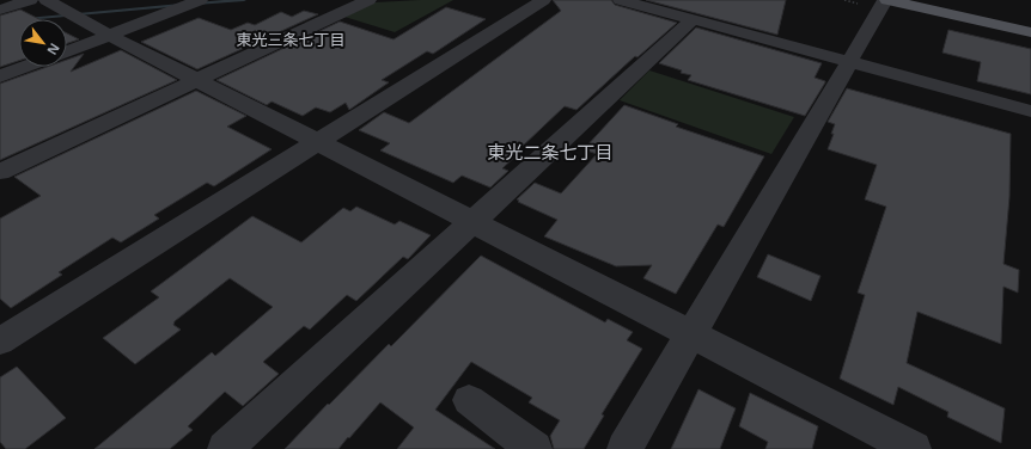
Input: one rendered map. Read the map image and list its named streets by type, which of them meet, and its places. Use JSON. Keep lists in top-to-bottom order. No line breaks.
{"districts":["東光三条七丁目","東光二条七丁目"],"north":"bottom right"}
